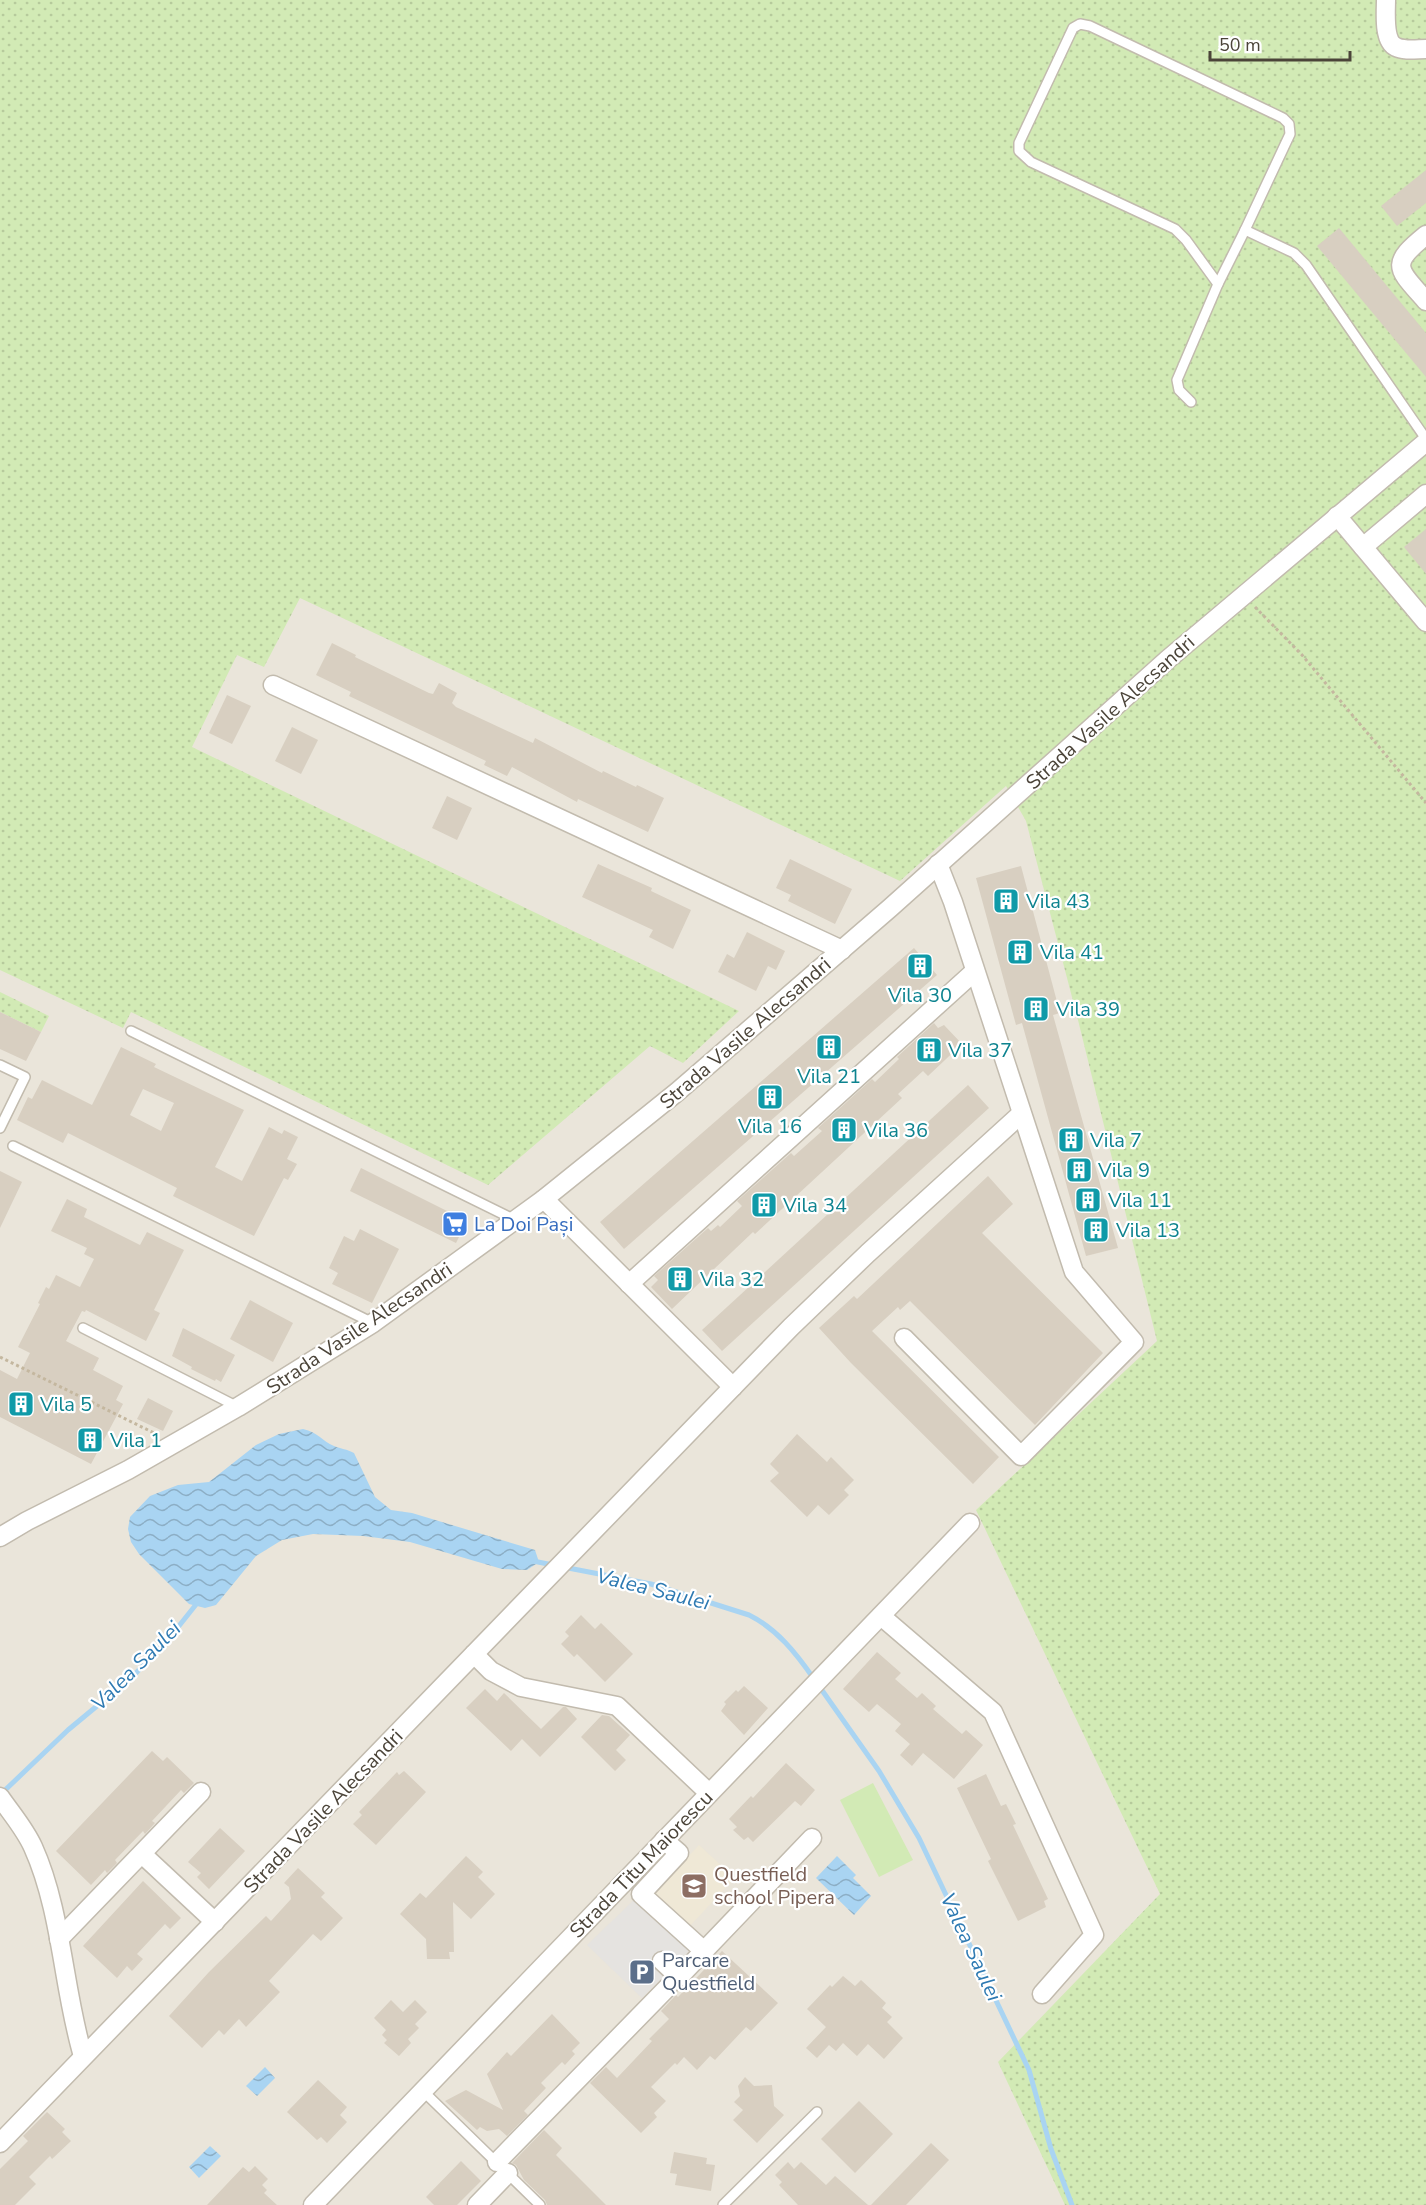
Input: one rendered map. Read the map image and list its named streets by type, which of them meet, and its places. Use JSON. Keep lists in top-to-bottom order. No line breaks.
{"streets":{"street":["Strada Vasile Alecsandri","Strada Titu Maiorescu"]},"water":["Valea Saulei"],"places":{"building":["Vila 43","Vila 41","Vila 30","Vila 39","Vila 21","Vila 37","Vila 16","Vila 36","Vila 7","Vila 9","Vila 11","Vila 34","Vila 13","Vila 32","Vila 5","Vila 1"],"supermarket":["La Doi Pași"],"school or university":["Questfield school Pipera"],"parking":["Parcare Questfield"]},"scale_bar":"50 m"}
